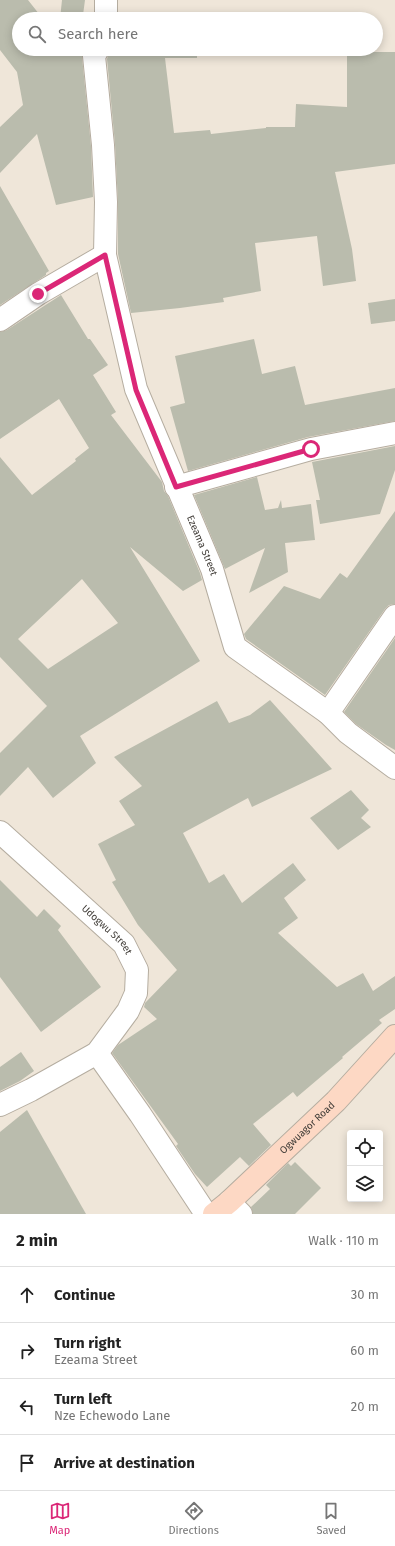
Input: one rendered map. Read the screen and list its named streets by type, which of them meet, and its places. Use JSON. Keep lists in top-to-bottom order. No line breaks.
{"streets":{"street":["Ezeama Street","Udogwu Street","Ogwuagor Road"]},"page":{"search":"Search here","heading":["2 min","Walk · 110 m"],"list":[["Continue","30 m"],["Turn right","Ezeama Street","60 m"],["Turn left","Nze Echewodo Lane","20 m"],"Arrive at destination"],"nav":["Map","Directions","Saved"]}}
